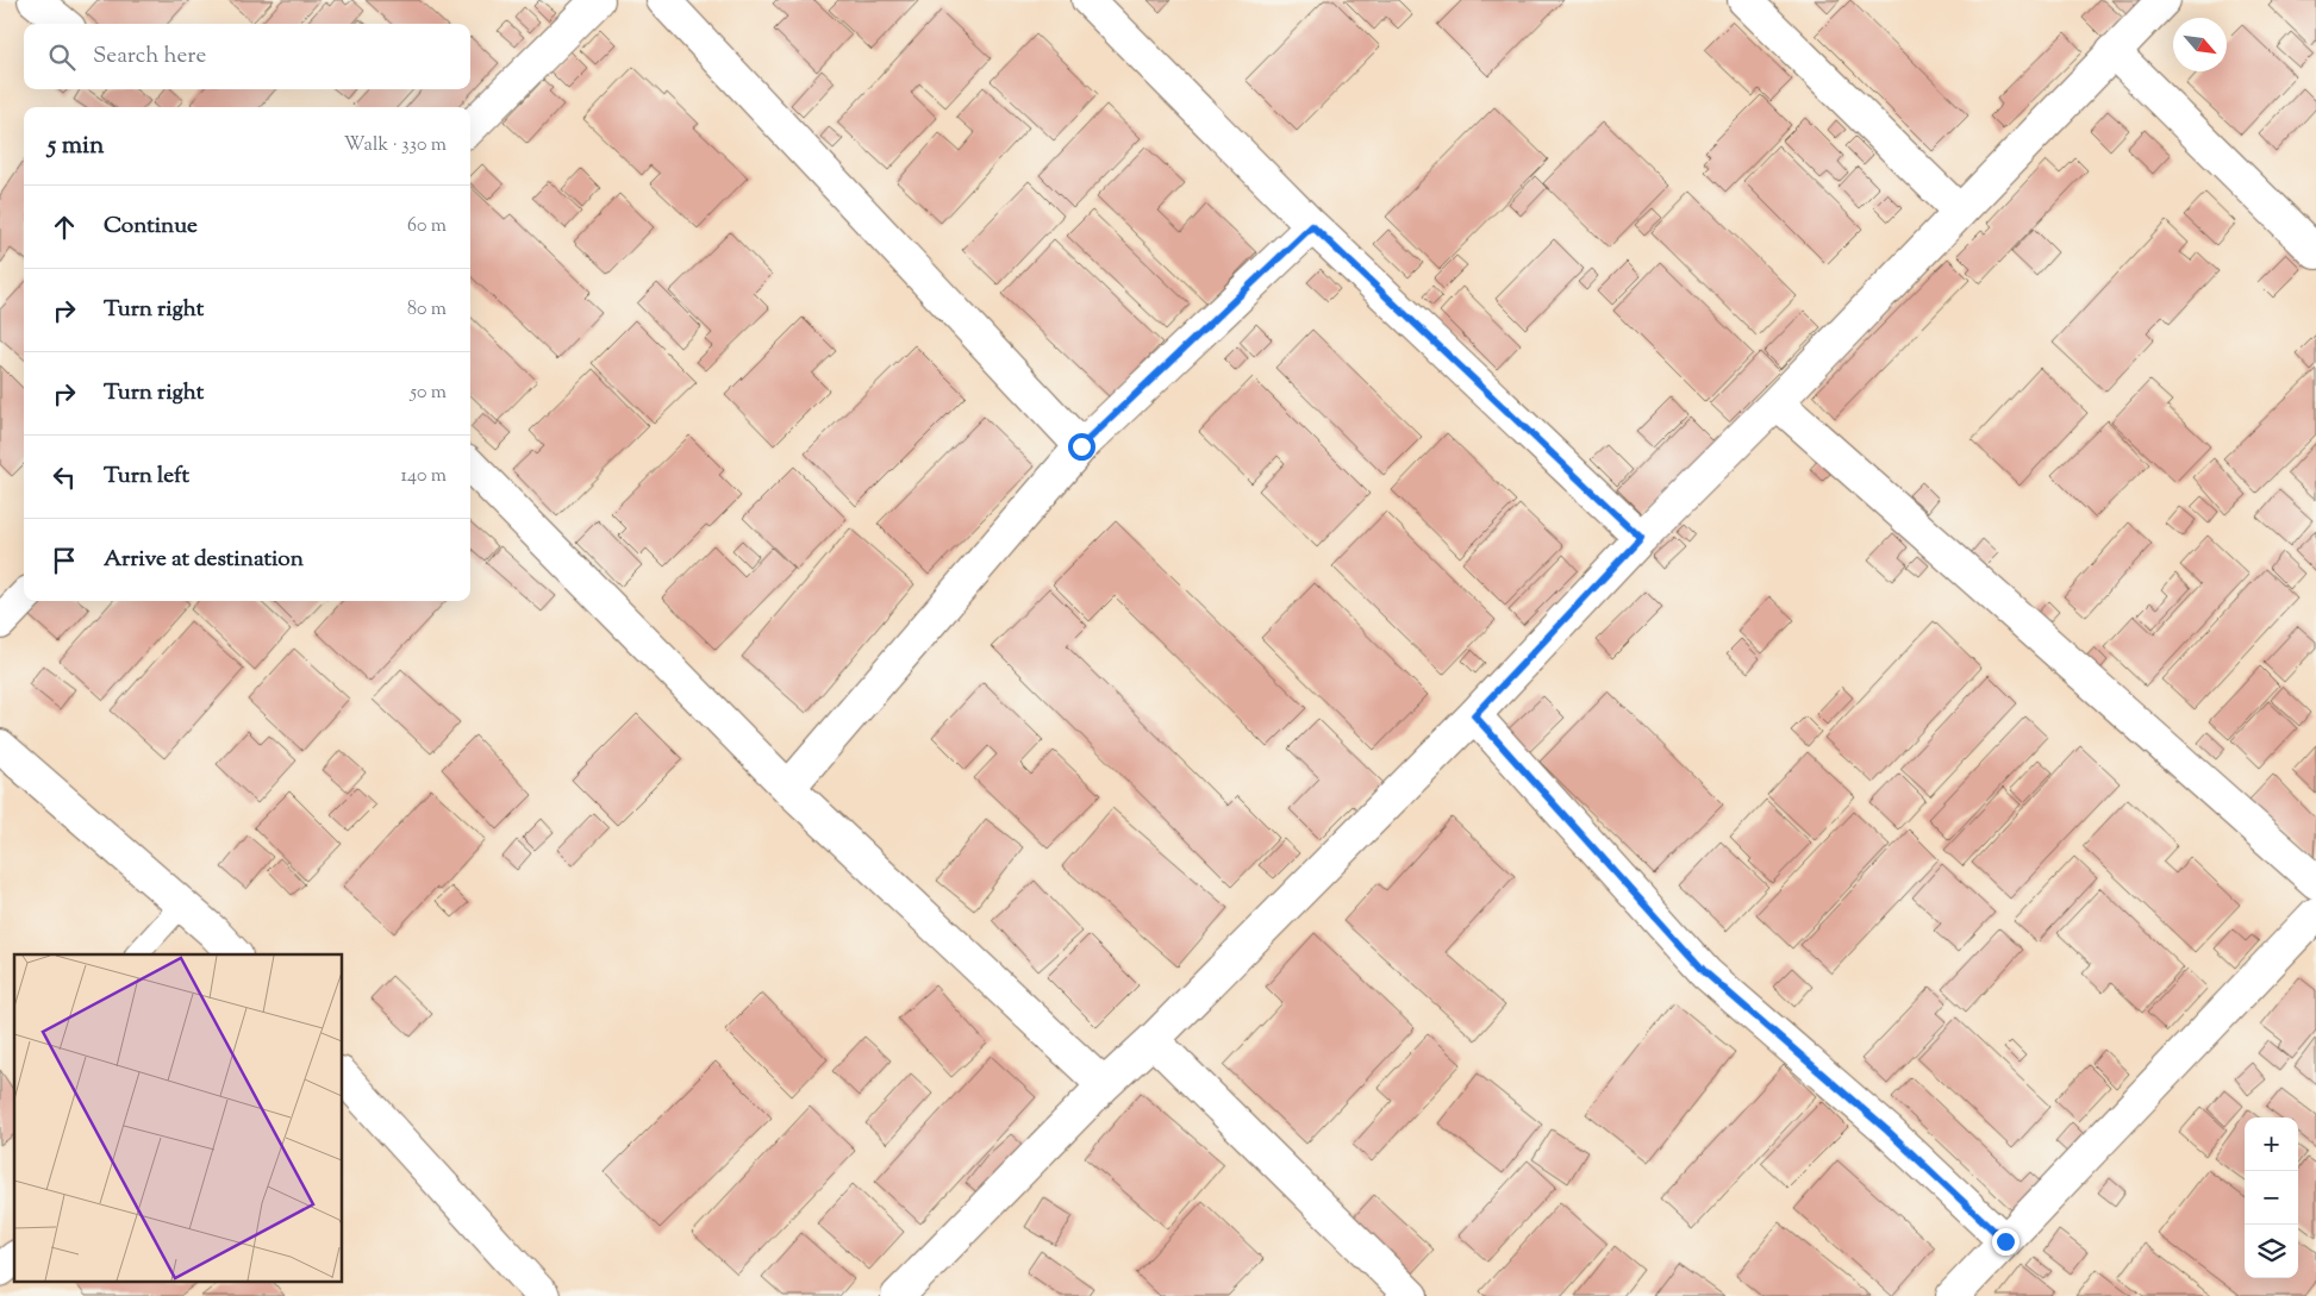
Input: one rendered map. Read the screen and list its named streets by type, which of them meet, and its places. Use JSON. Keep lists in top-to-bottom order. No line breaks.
{"north":"bottom right","page":{"search":"Search here","heading":["5 min","Walk · 330 m"],"list":[["Continue","60 m"],["Turn right","80 m"],["Turn right","50 m"],["Turn left","140 m"],"Arrive at destination"],"map_buttons":["+","−"]}}
